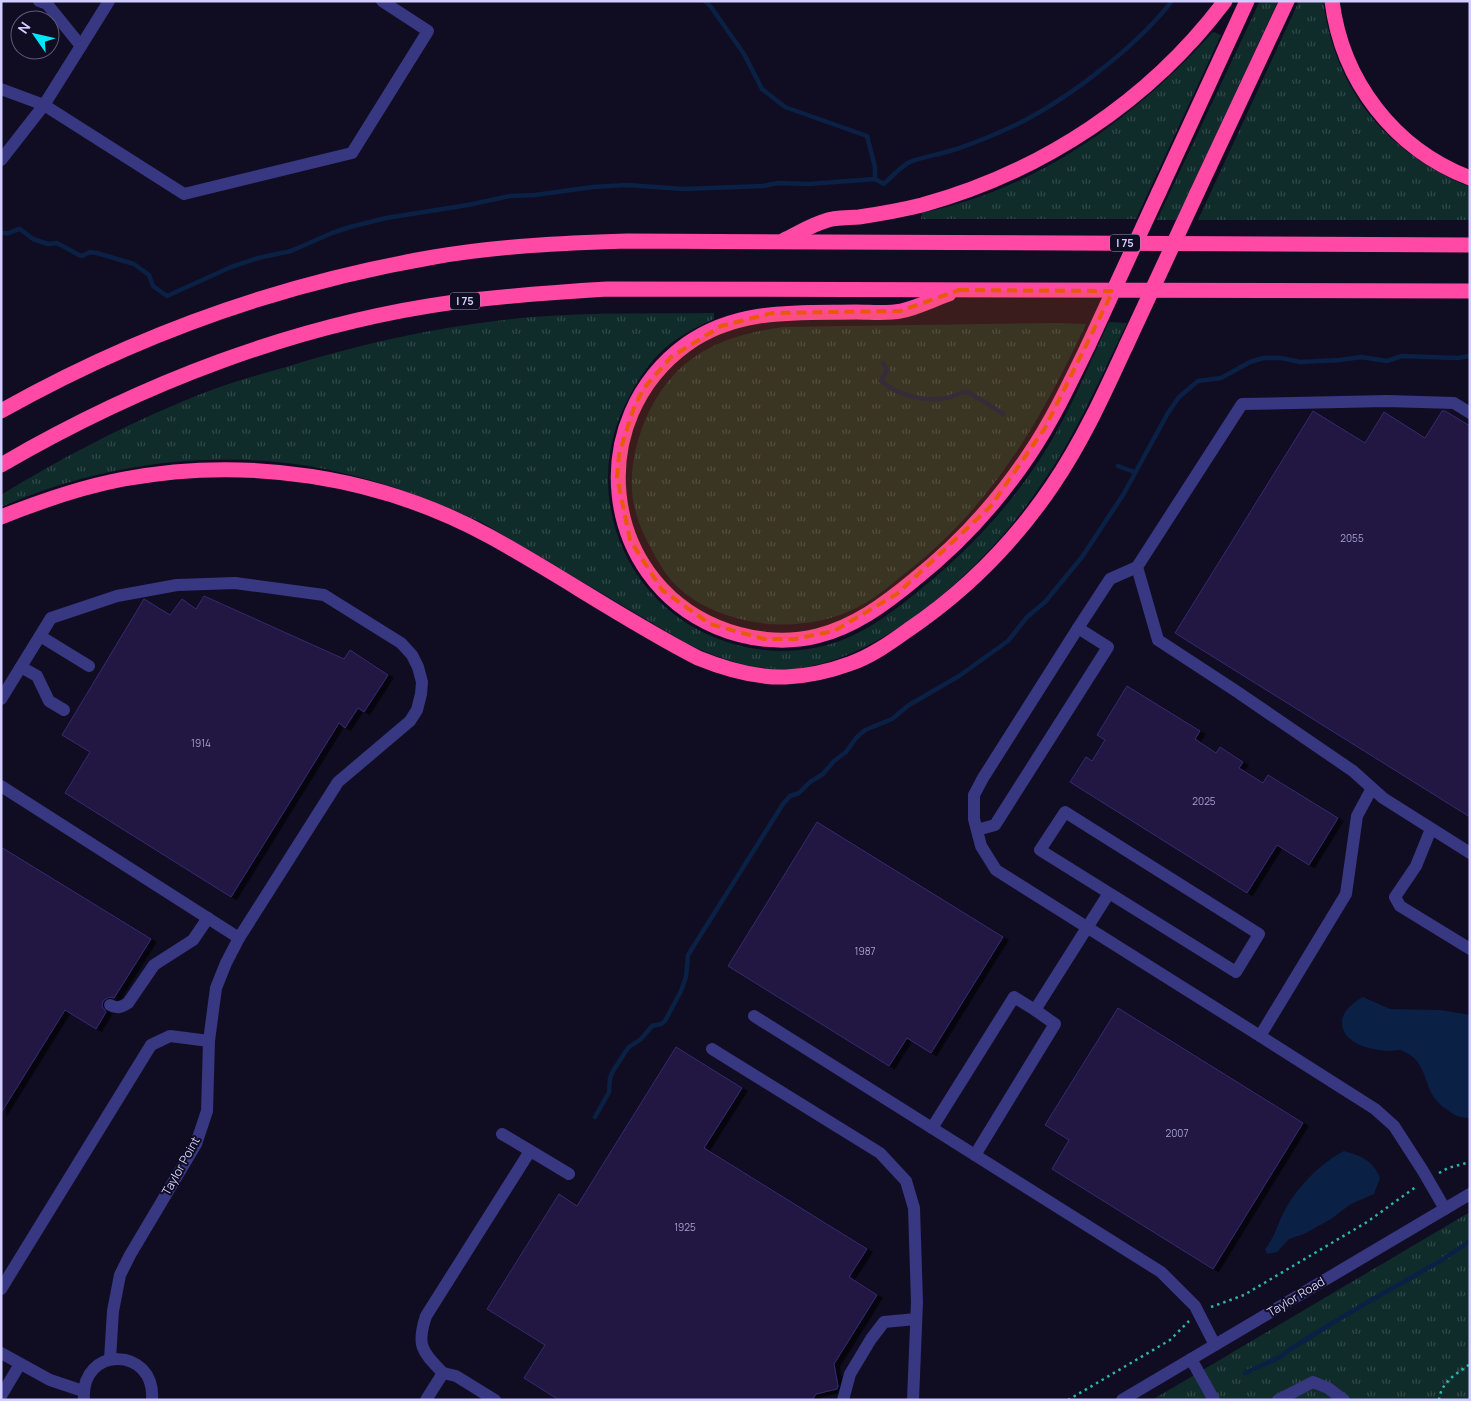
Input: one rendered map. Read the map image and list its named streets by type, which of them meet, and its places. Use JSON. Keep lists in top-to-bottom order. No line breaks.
{"streets":{"highway":["I 75"],"street":["Taylor Point","Taylor Road"]},"house_numbers":["2055","1914","2025","1987","2007","1925"],"north":"top left"}
